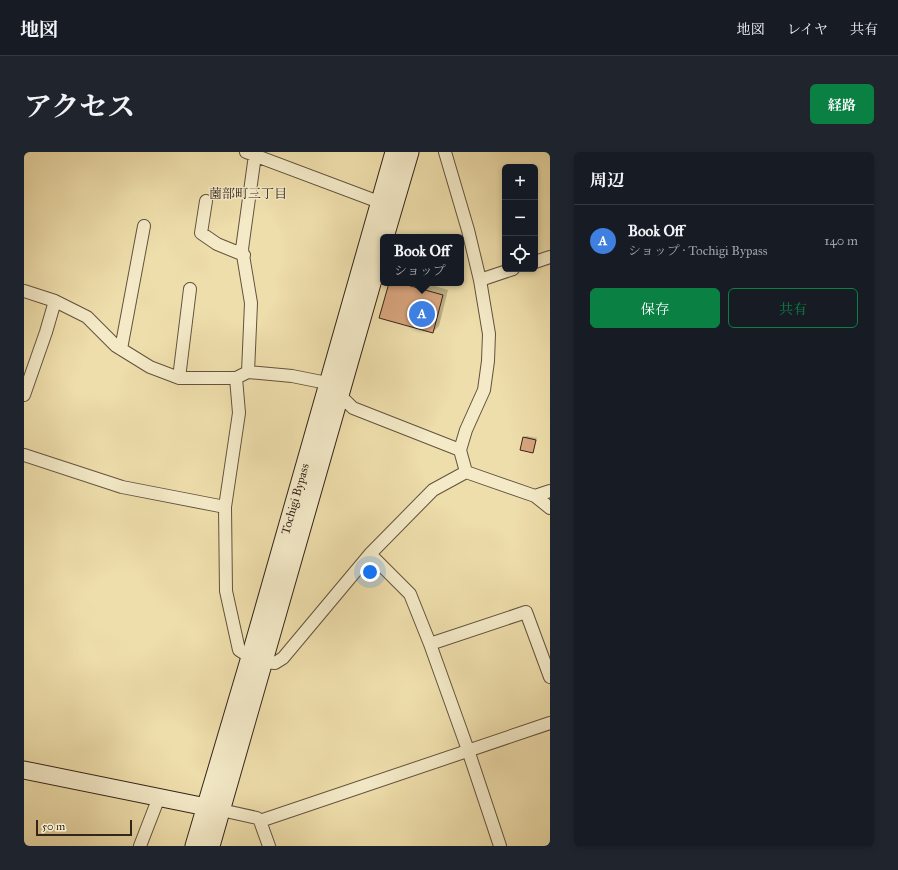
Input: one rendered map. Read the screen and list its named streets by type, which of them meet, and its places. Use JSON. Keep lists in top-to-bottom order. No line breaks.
{"streets":{"main road":["Tochigi Bypass"]},"districts":["薗部町三丁目"],"scale_bar":"50 m","page":{"header":"地図","nav":["地図","レイヤ","共有"],"title":"アクセス","buttons":["経路",["保存","共有"]],"heading":"周辺","map_buttons":["+","−"],"list":[{"mark":"A","name":"Book Off","note":"ショップ · Tochigi Bypass","value":"140 m"}],"popup":["Book Off","ショップ"],"pins":"A","scale":"50 m"}}
